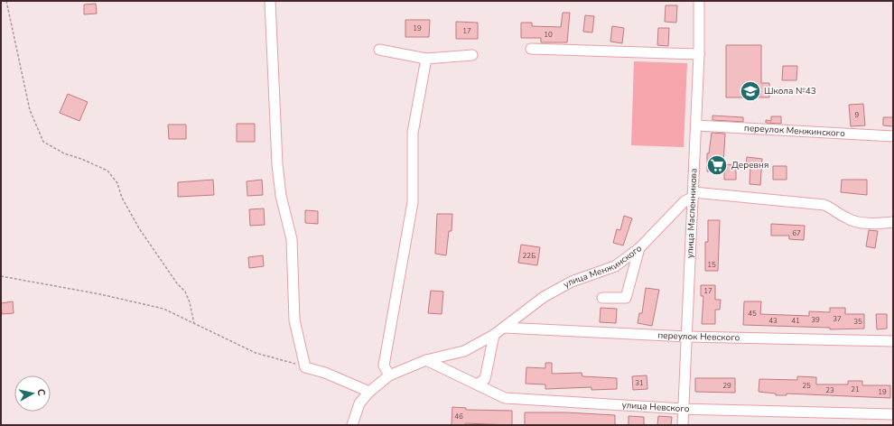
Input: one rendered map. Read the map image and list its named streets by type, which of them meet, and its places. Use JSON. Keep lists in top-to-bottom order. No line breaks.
{"streets":{"street":["переулок Менжинского","улица Масленникова","улица Менжинского","переулок Невского","улица Невского"]},"crossings":[["переулок Менжинского","улица Масленникова"],["улица Масленникова","улица Менжинского"],["улица Масленникова","переулок Невского"],["улица Масленникова","улица Невского"],["улица Менжинского","переулок Невского"],["улица Менжинского","улица Невского"]],"places":{"school or university":["Школа №43"],"supermarket":["Деревня"]},"house_numbers":["19","17","10","9","67","22Б","15","17","45","37","39","43","41","35","31","29","25","21","23","19","46"],"north":"right"}
